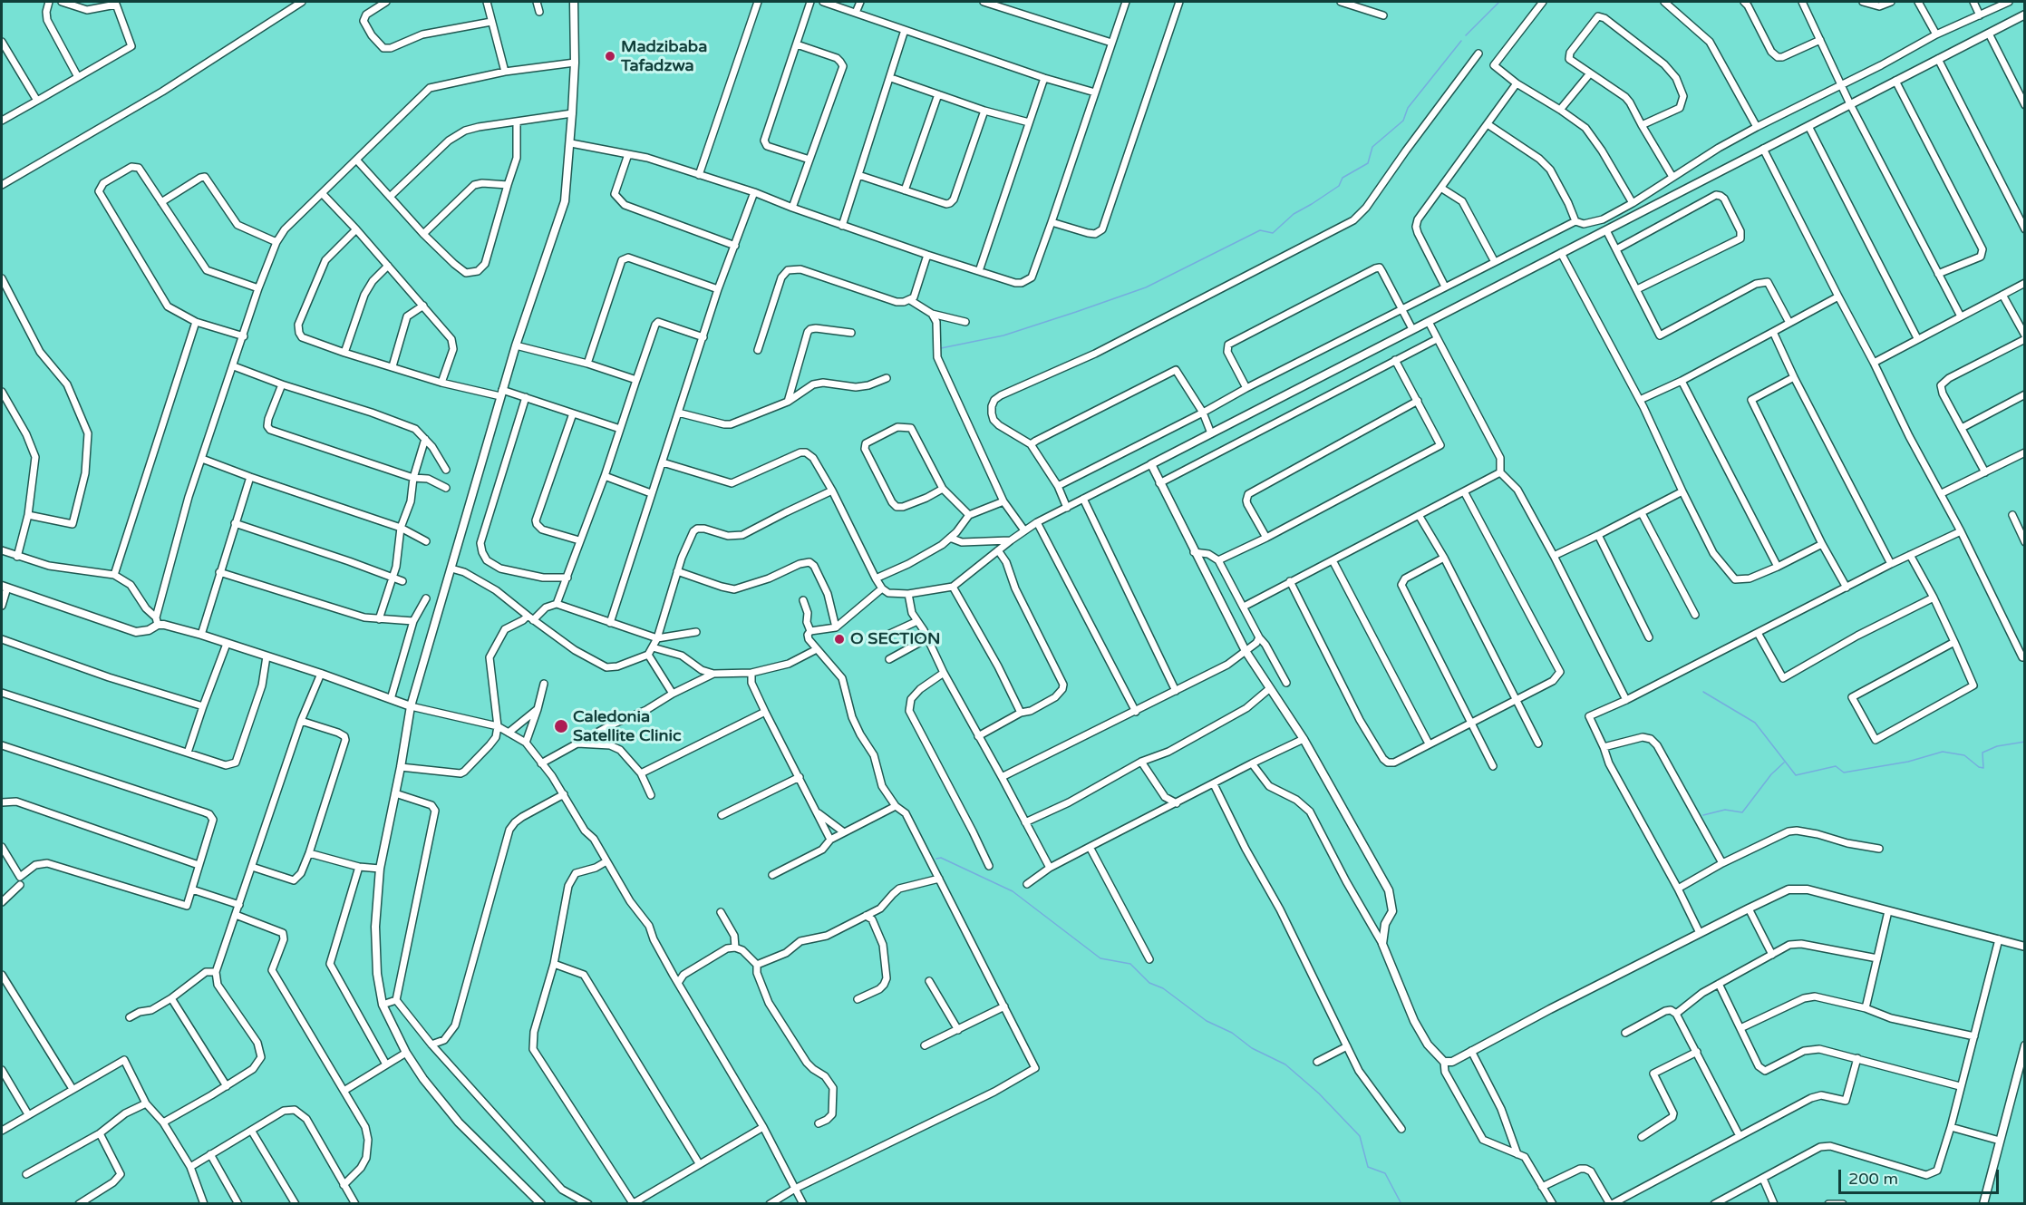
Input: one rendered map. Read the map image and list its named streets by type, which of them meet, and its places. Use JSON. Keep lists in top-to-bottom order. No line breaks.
{"places":["Madzibaba Tafadzwa","O SECTION","Caledonia Satellite Clinic"],"scale_bar":"200 m"}
